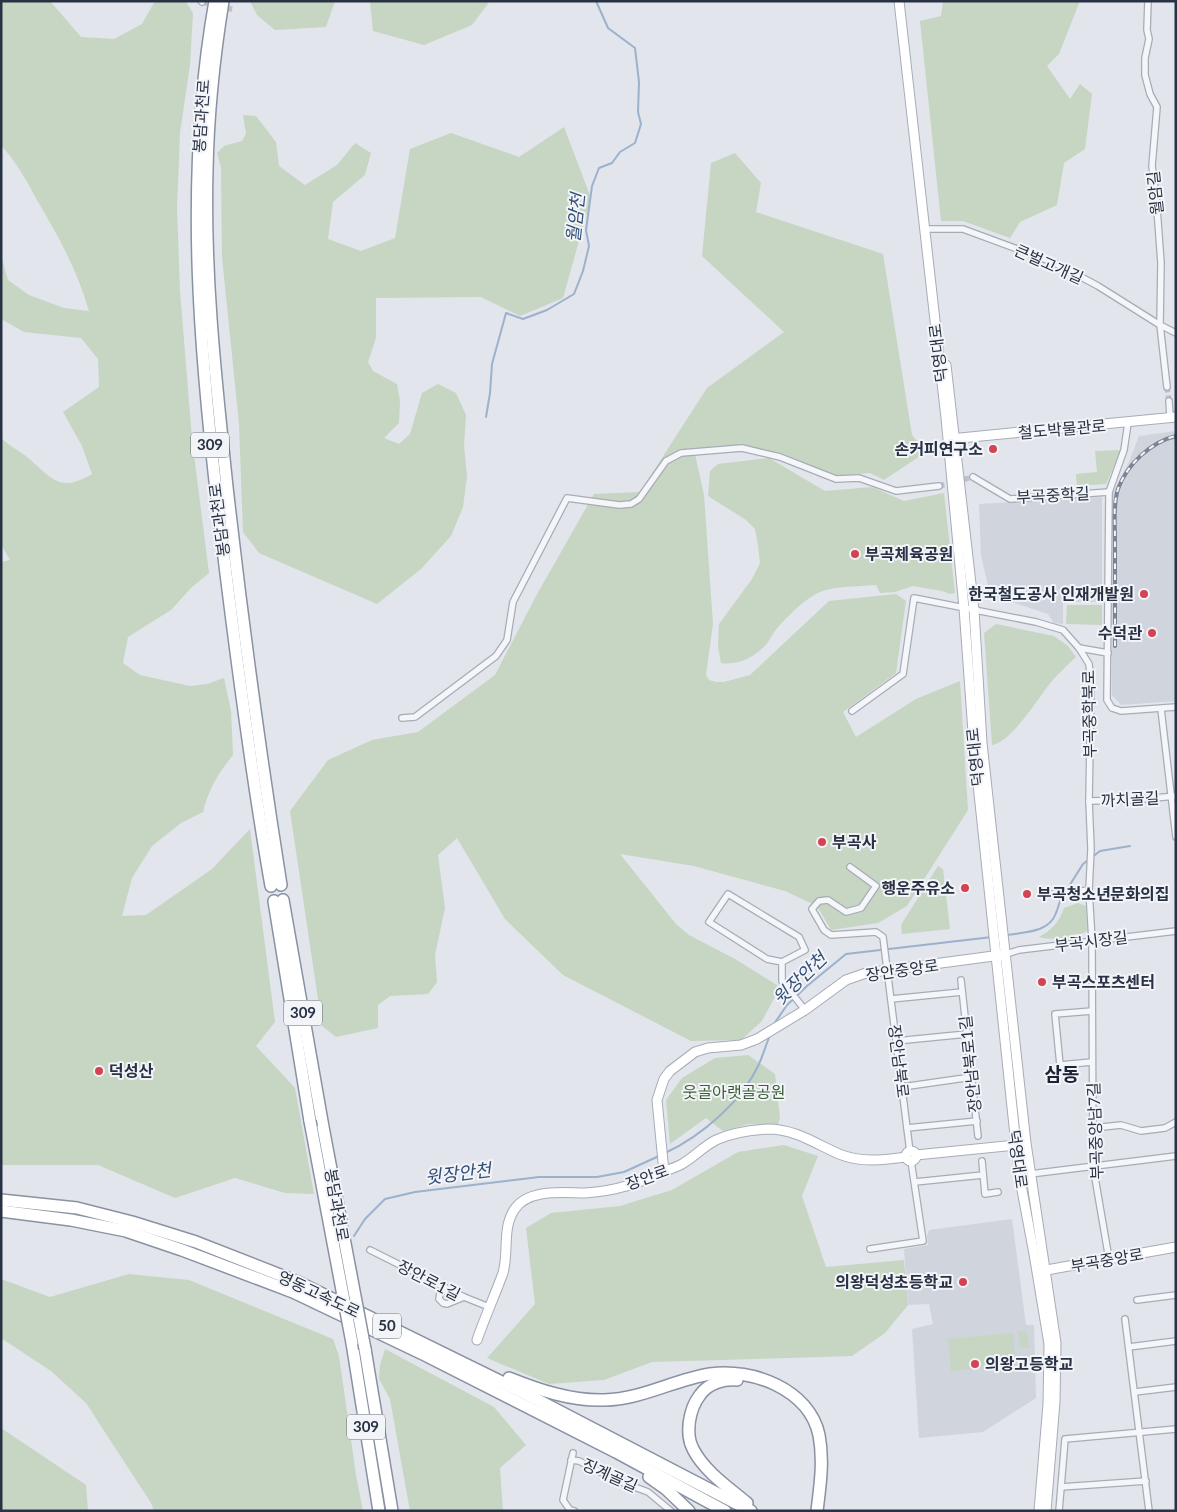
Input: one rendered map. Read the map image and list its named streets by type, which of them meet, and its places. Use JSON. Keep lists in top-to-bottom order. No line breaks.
{"streets":{"highway":["봉담과천로","309","영동고속도로","50"],"street":["월암길","큰벌고개길","덕영대로","철도박물관로","부곡중학길","부곡중학북로","까치골길","부곡시장길","장안중앙로","장안남북로","장안남북로1길","부곡중앙남7길","장안로","부곡중앙로","장안로1길","징계골길"]},"crossings":[["월암길","큰벌고개길"],["큰벌고개길","덕영대로"],["덕영대로","철도박물관로"],["덕영대로","부곡중학북로"],["덕영대로","부곡시장길"],["덕영대로","장안중앙로"],["덕영대로","장안로"],["덕영대로","부곡중앙로"],["철도박물관로","부곡중학길"],["부곡중학길","까치골길"],["부곡중학북로","까치골길"],["부곡시장길","장안중앙로"],["부곡시장길","부곡중앙남7길"],["장안중앙로","장안남북로"],["장안중앙로","장안로"],["장안남북로","장안남북로1길"],["장안남북로","장안로"],["부곡중앙남7길","부곡중앙로"],["장안로","장안로1길"]],"districts":["삼동"],"water":["월암천","윗장안천"],"parks":["웃골아랫골공원"],"places":["손커피연구소","부곡체육공원","한국철도공사 인재개발원","수덕관","부곡사","행운주유소","부곡청소년문화의집","부곡스포츠센터","덕성산","의왕덕성초등학교","의왕고등학교"]}
